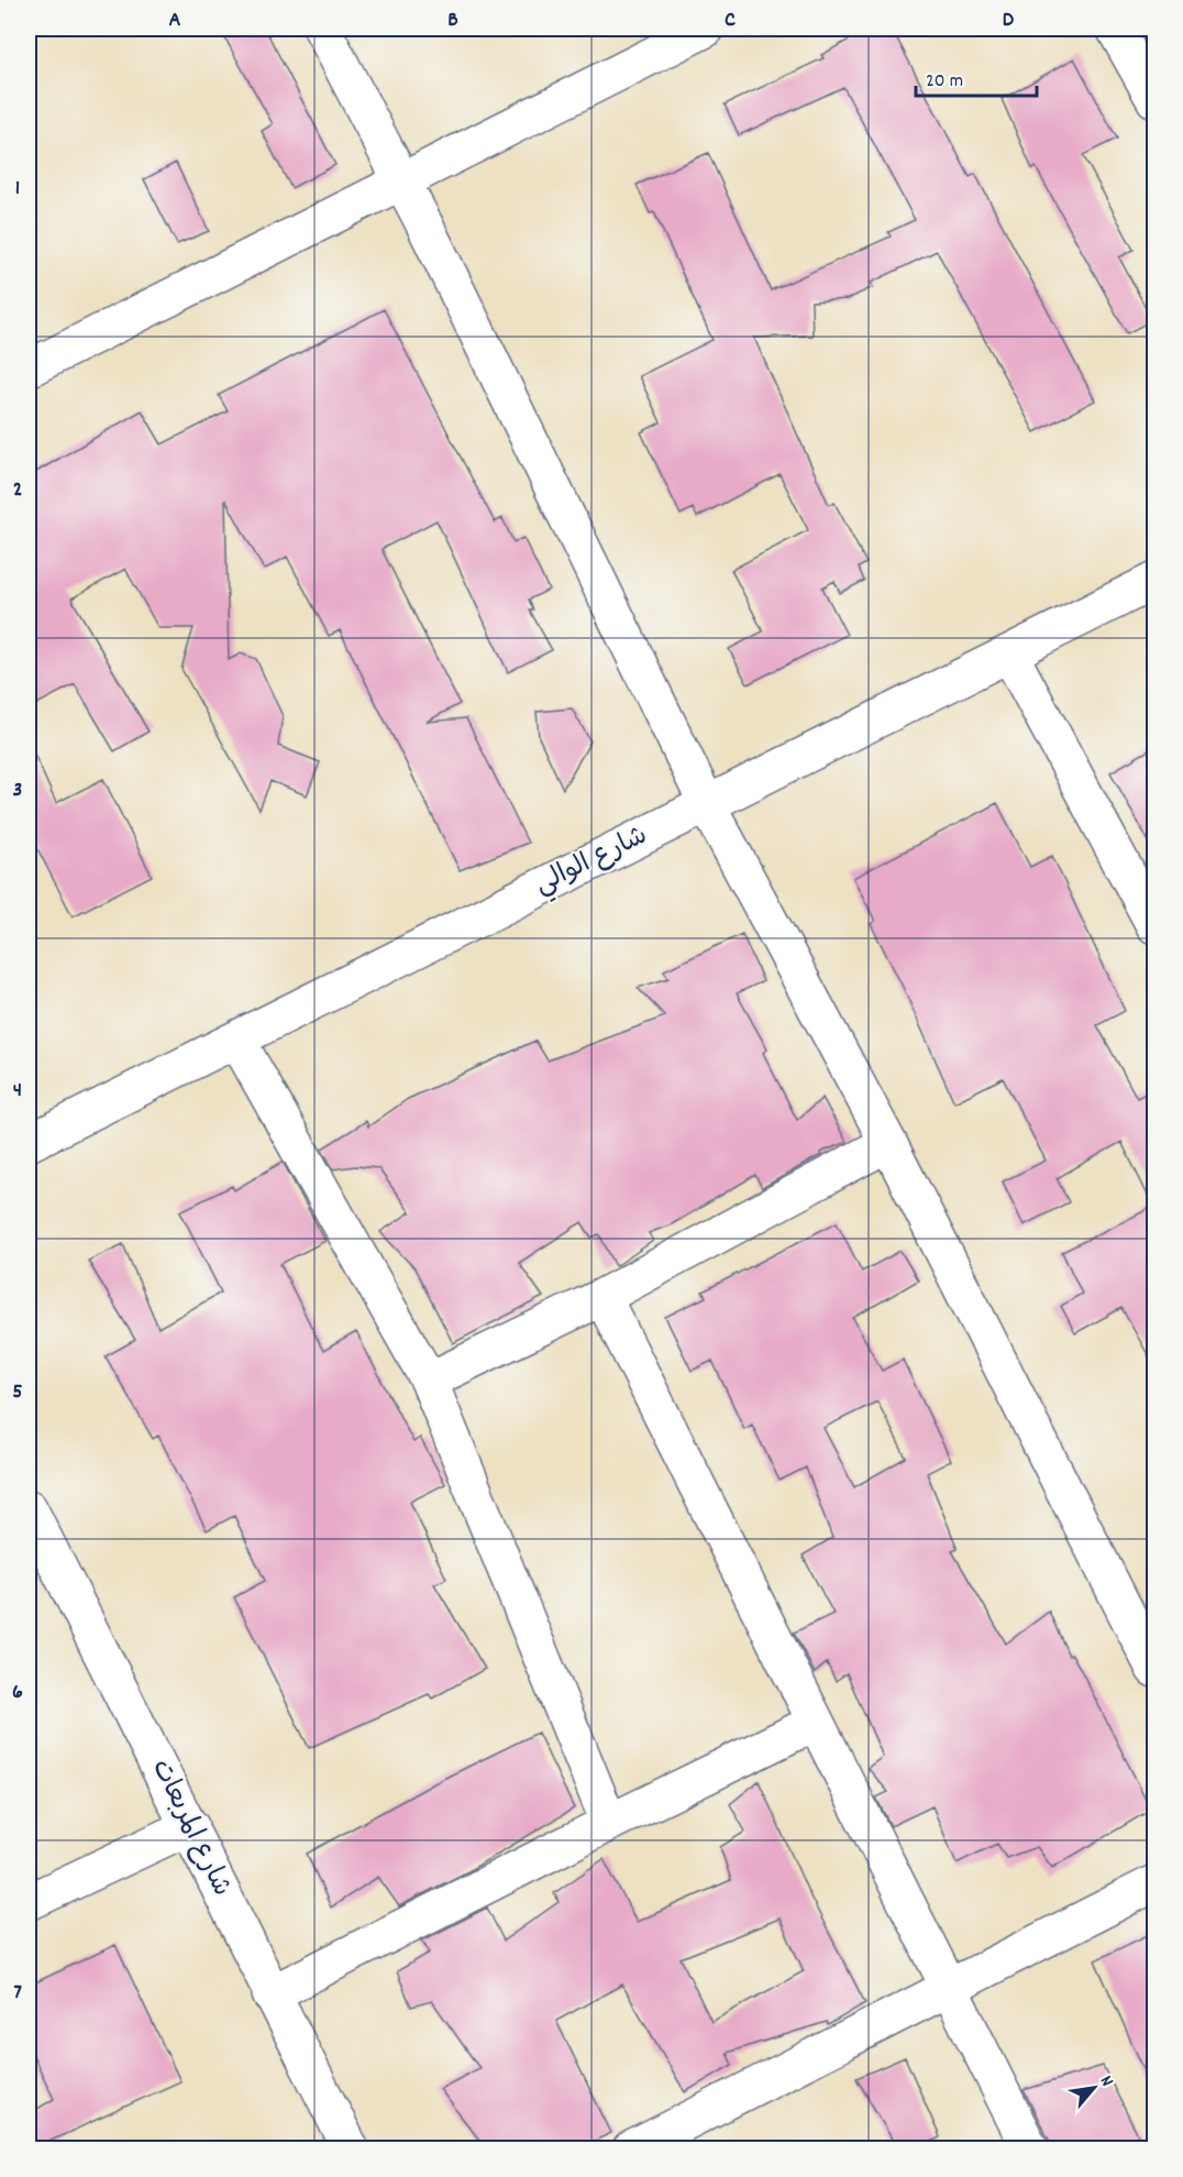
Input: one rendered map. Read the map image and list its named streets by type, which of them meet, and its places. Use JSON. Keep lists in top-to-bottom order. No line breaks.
{"streets":{"street":["شارع الوالي","شارع المربعات"]},"scale_bar":"20 m","north":"top right","grid":{"columns":["A","B","C","D"],"rows":["1","2","3","4","5","6","7"]}}
